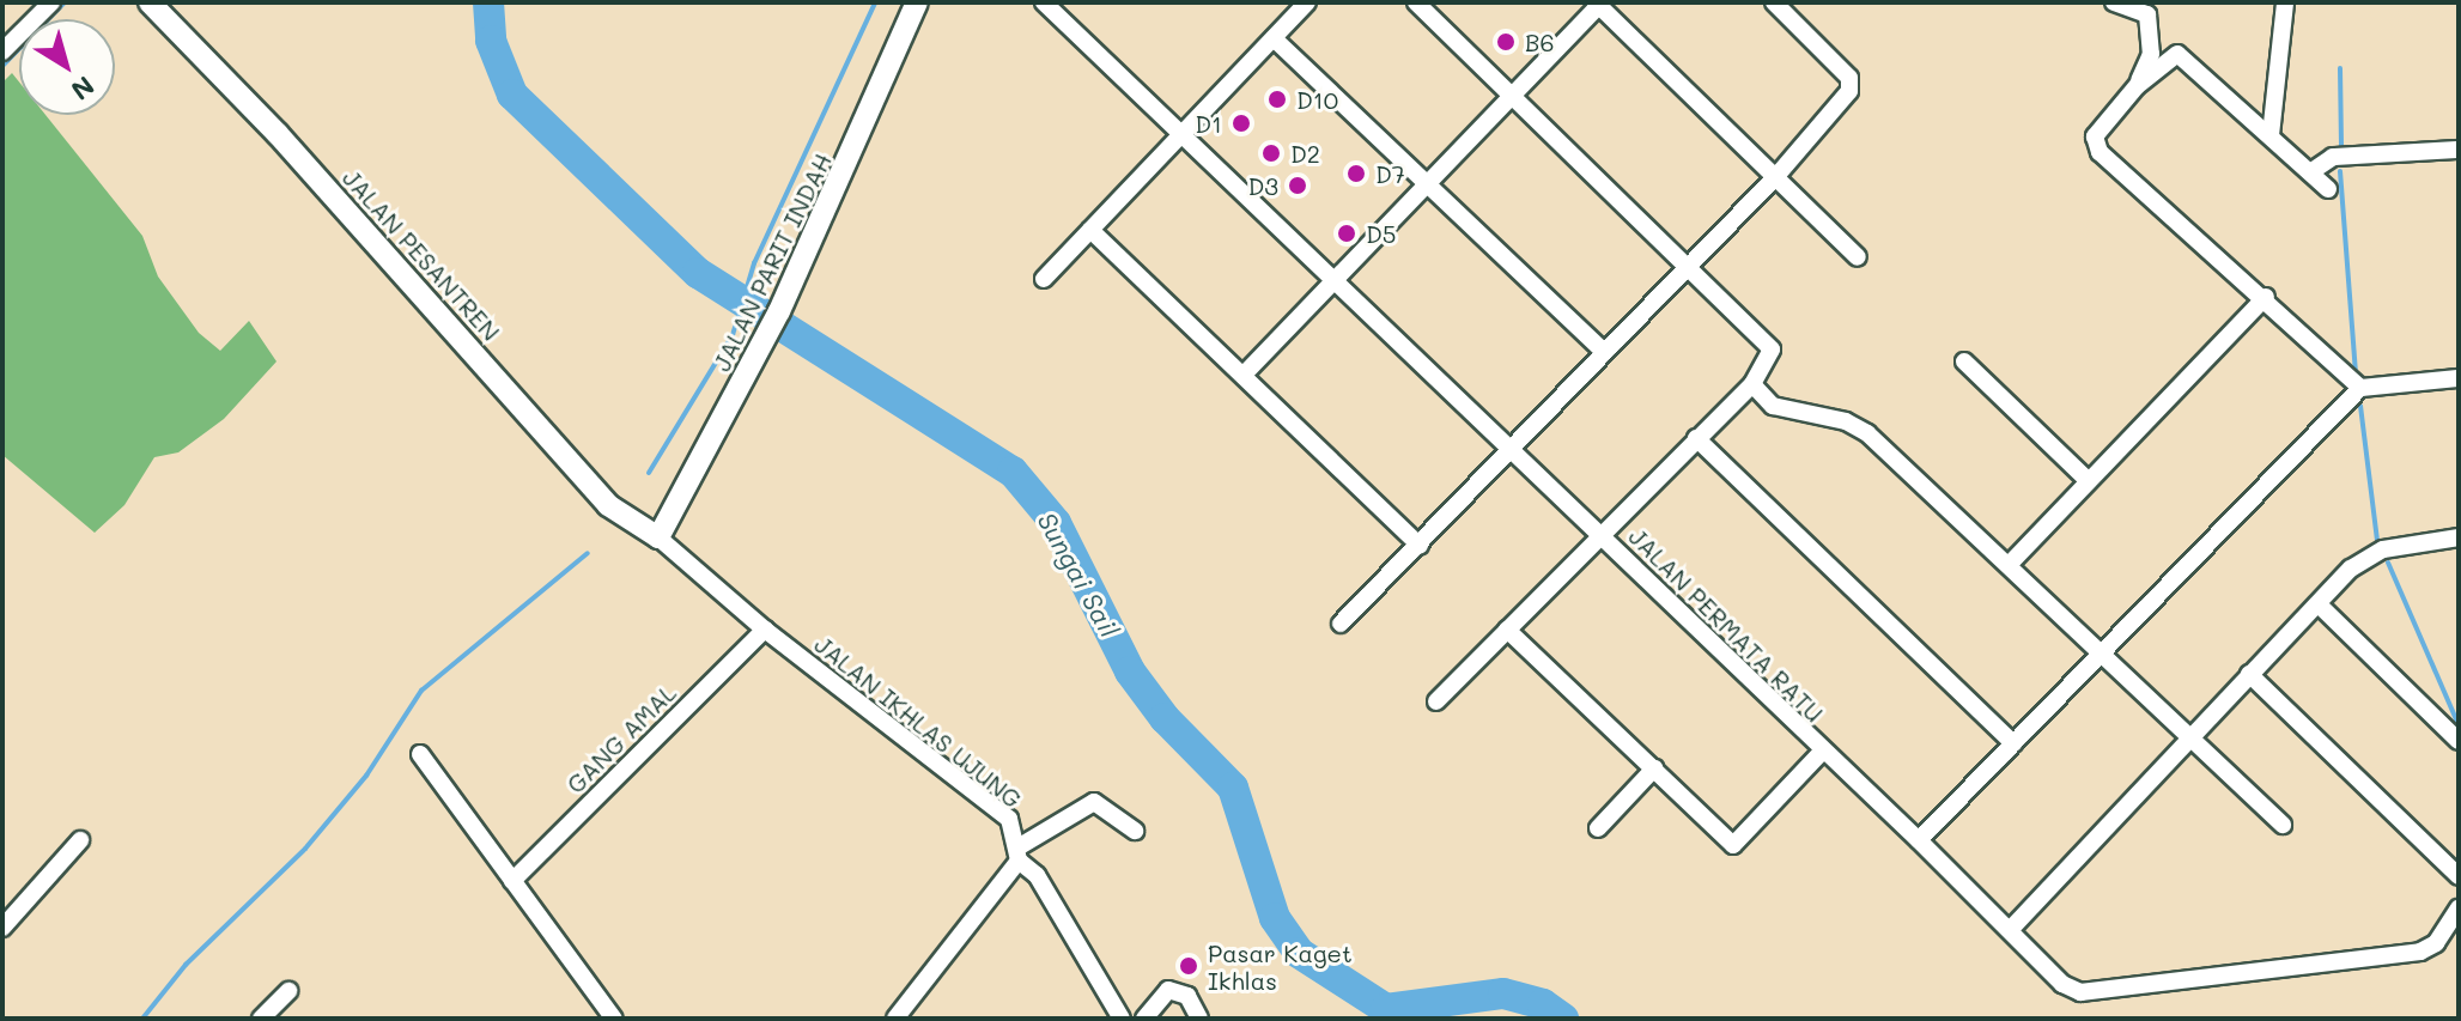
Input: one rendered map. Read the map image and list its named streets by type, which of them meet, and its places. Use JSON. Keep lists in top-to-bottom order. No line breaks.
{"streets":{"main road":["JALAN PESANTREN","JALAN PARIT INDAH"],"street":["JALAN PERMATA RATU","JALAN IKHLAS UJUNG","GANG AMAL"]},"crossings":[["JALAN PESANTREN","JALAN PARIT INDAH"],["JALAN PESANTREN","JALAN IKHLAS UJUNG"],["JALAN PARIT INDAH","JALAN IKHLAS UJUNG"],["JALAN IKHLAS UJUNG","GANG AMAL"]],"water":["Sungai Sail"],"places":["B6","D10","D1","D2","D7","D3","D5","Pasar Kaget Ikhlas"],"north":"bottom right"}
